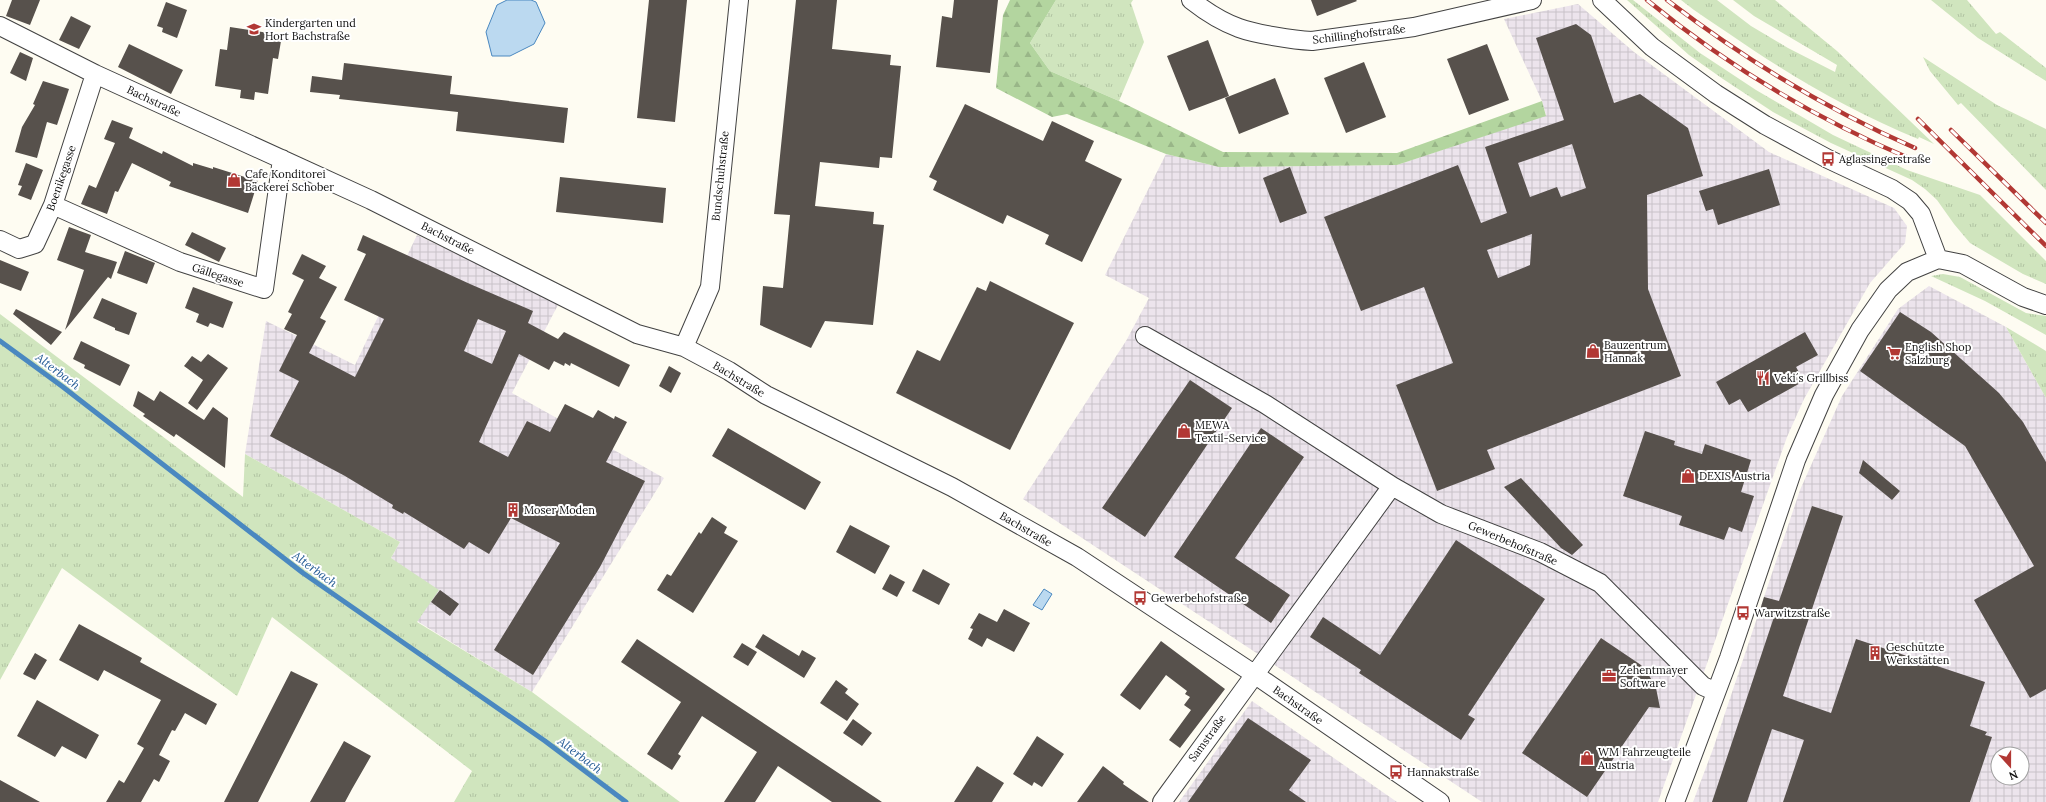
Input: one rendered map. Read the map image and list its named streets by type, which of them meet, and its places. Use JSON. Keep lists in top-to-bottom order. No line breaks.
{"streets":{"street":["Schillinghofstraße","Bachstraße","Bundschuhstraße","Boenikegasse","Gällegasse","Gewerbehofstraße","Samstraße"]},"crossings":[["Bachstraße","Bundschuhstraße"],["Bachstraße","Boenikegasse"],["Bachstraße","Gällegasse"],["Bachstraße","Samstraße"],["Boenikegasse","Gällegasse"]],"water":["Alterbach"],"places":{"school or university":["Kindergarten und Hort Bachstraße"],"bus stop":["Aglassingerstraße","Gewerbehofstraße","Warwitzstraße","Hannakstraße"],"shop":["Cafe Konditorei Bäckerei Schober","Bauzentrum Hannak","MEWA Textil-Service","DEXIS Austria","WM Fahrzeugteile Austria"],"supermarket":["English Shop Salzburg"],"restaurant":["Veki´s Grillbiss"],"building":["Moser Moden","Geschützte Werkstätten"],"office":["Zehentmayer Software"]},"north":"bottom"}
